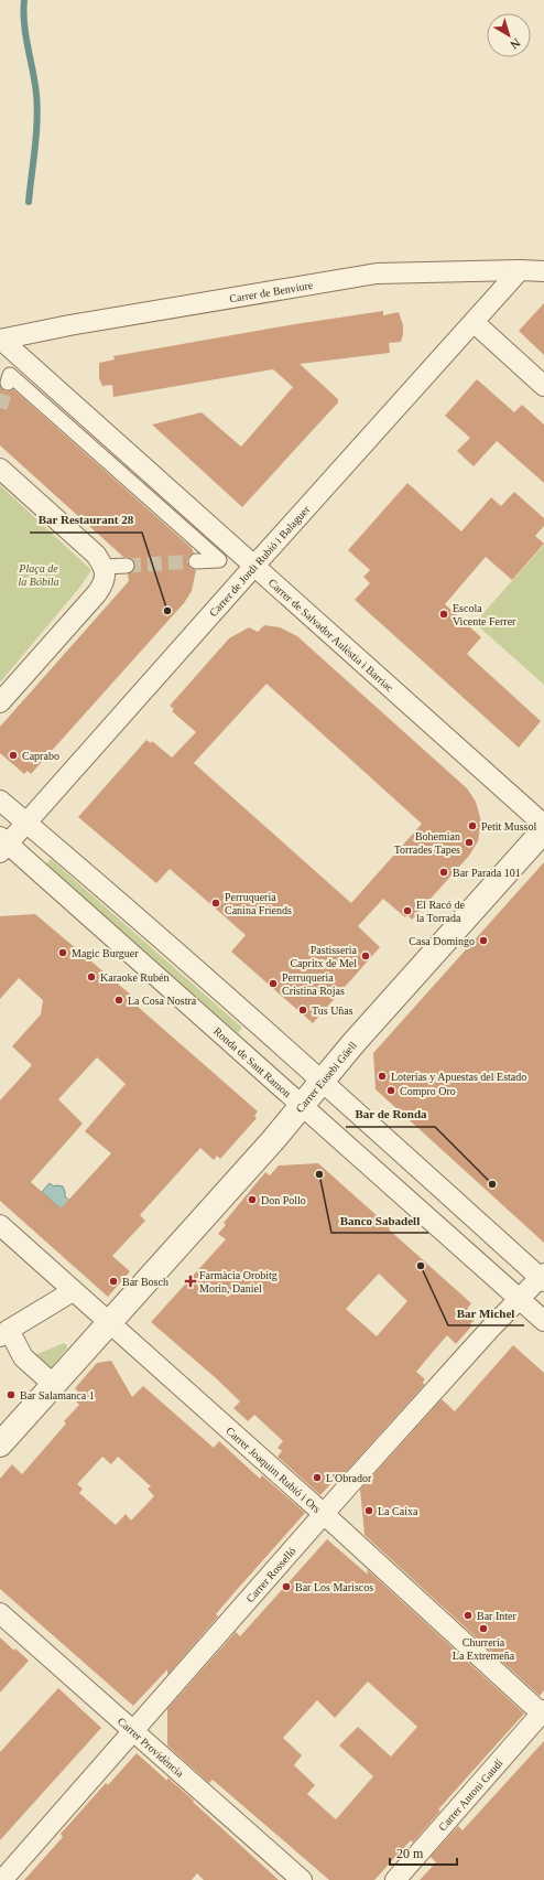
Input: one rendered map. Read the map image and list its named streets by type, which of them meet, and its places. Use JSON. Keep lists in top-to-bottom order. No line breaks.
{"streets":{"street":["Carrer de Benviure","Carrer de Jordi Rubió i Balaguer","Carrer de Salvador Aulèstia i Barriac","Ronda de Sant Ramon","Carrer Eusebi Güell","Carrer Joaquim Rubió i Ors","Carrer Rosselló","Carrer Providència","Carrer Antoni Gaudí"]},"crossings":[["Carrer de Benviure","Carrer de Jordi Rubió i Balaguer"],["Carrer de Benviure","Carrer de Salvador Aulèstia i Barriac"],["Carrer de Jordi Rubió i Balaguer","Carrer de Salvador Aulèstia i Barriac"],["Carrer de Jordi Rubió i Balaguer","Ronda de Sant Ramon"],["Carrer de Salvador Aulèstia i Barriac","Carrer Eusebi Güell"],["Ronda de Sant Ramon","Carrer Eusebi Güell"],["Ronda de Sant Ramon","Carrer Rosselló"],["Carrer Eusebi Güell","Carrer Joaquim Rubió i Ors"],["Carrer Joaquim Rubió i Ors","Carrer Rosselló"],["Carrer Joaquim Rubió i Ors","Carrer Antoni Gaudí"],["Carrer Rosselló","Carrer Providència"]],"parks":["Plaça de la Bóbila"],"places":{"other":["Bar Restaurant 28","Escola Vicente Ferrer","Caprabo","Petit Mussol","Bohemian Torrades Tapes","Bar Parada 101","Perruqueria Canina Friends","El Racó de la Torrada","Casa Domingo","Magic Burguer","Pastisseria Capritx de Mel","Karaoke Rubén","Perruqueria Cristina Rojas","La Cosa Nostra","Tus Uñas","Loterías y Apuestas del Estado","Compro Oro","Banco Sabadell","Bar de Ronda","Don Pollo","Bar Michel","Bar Bosch","Bar Salamanca 1","L'Obrador","La Caixa","Bar Los Mariscos","Bar Inter","Churrería La Extremeña"],"health":["Farmàcia Orobitg Morin, Daniel"]},"scale_bar":"20 m","north":"bottom right"}
